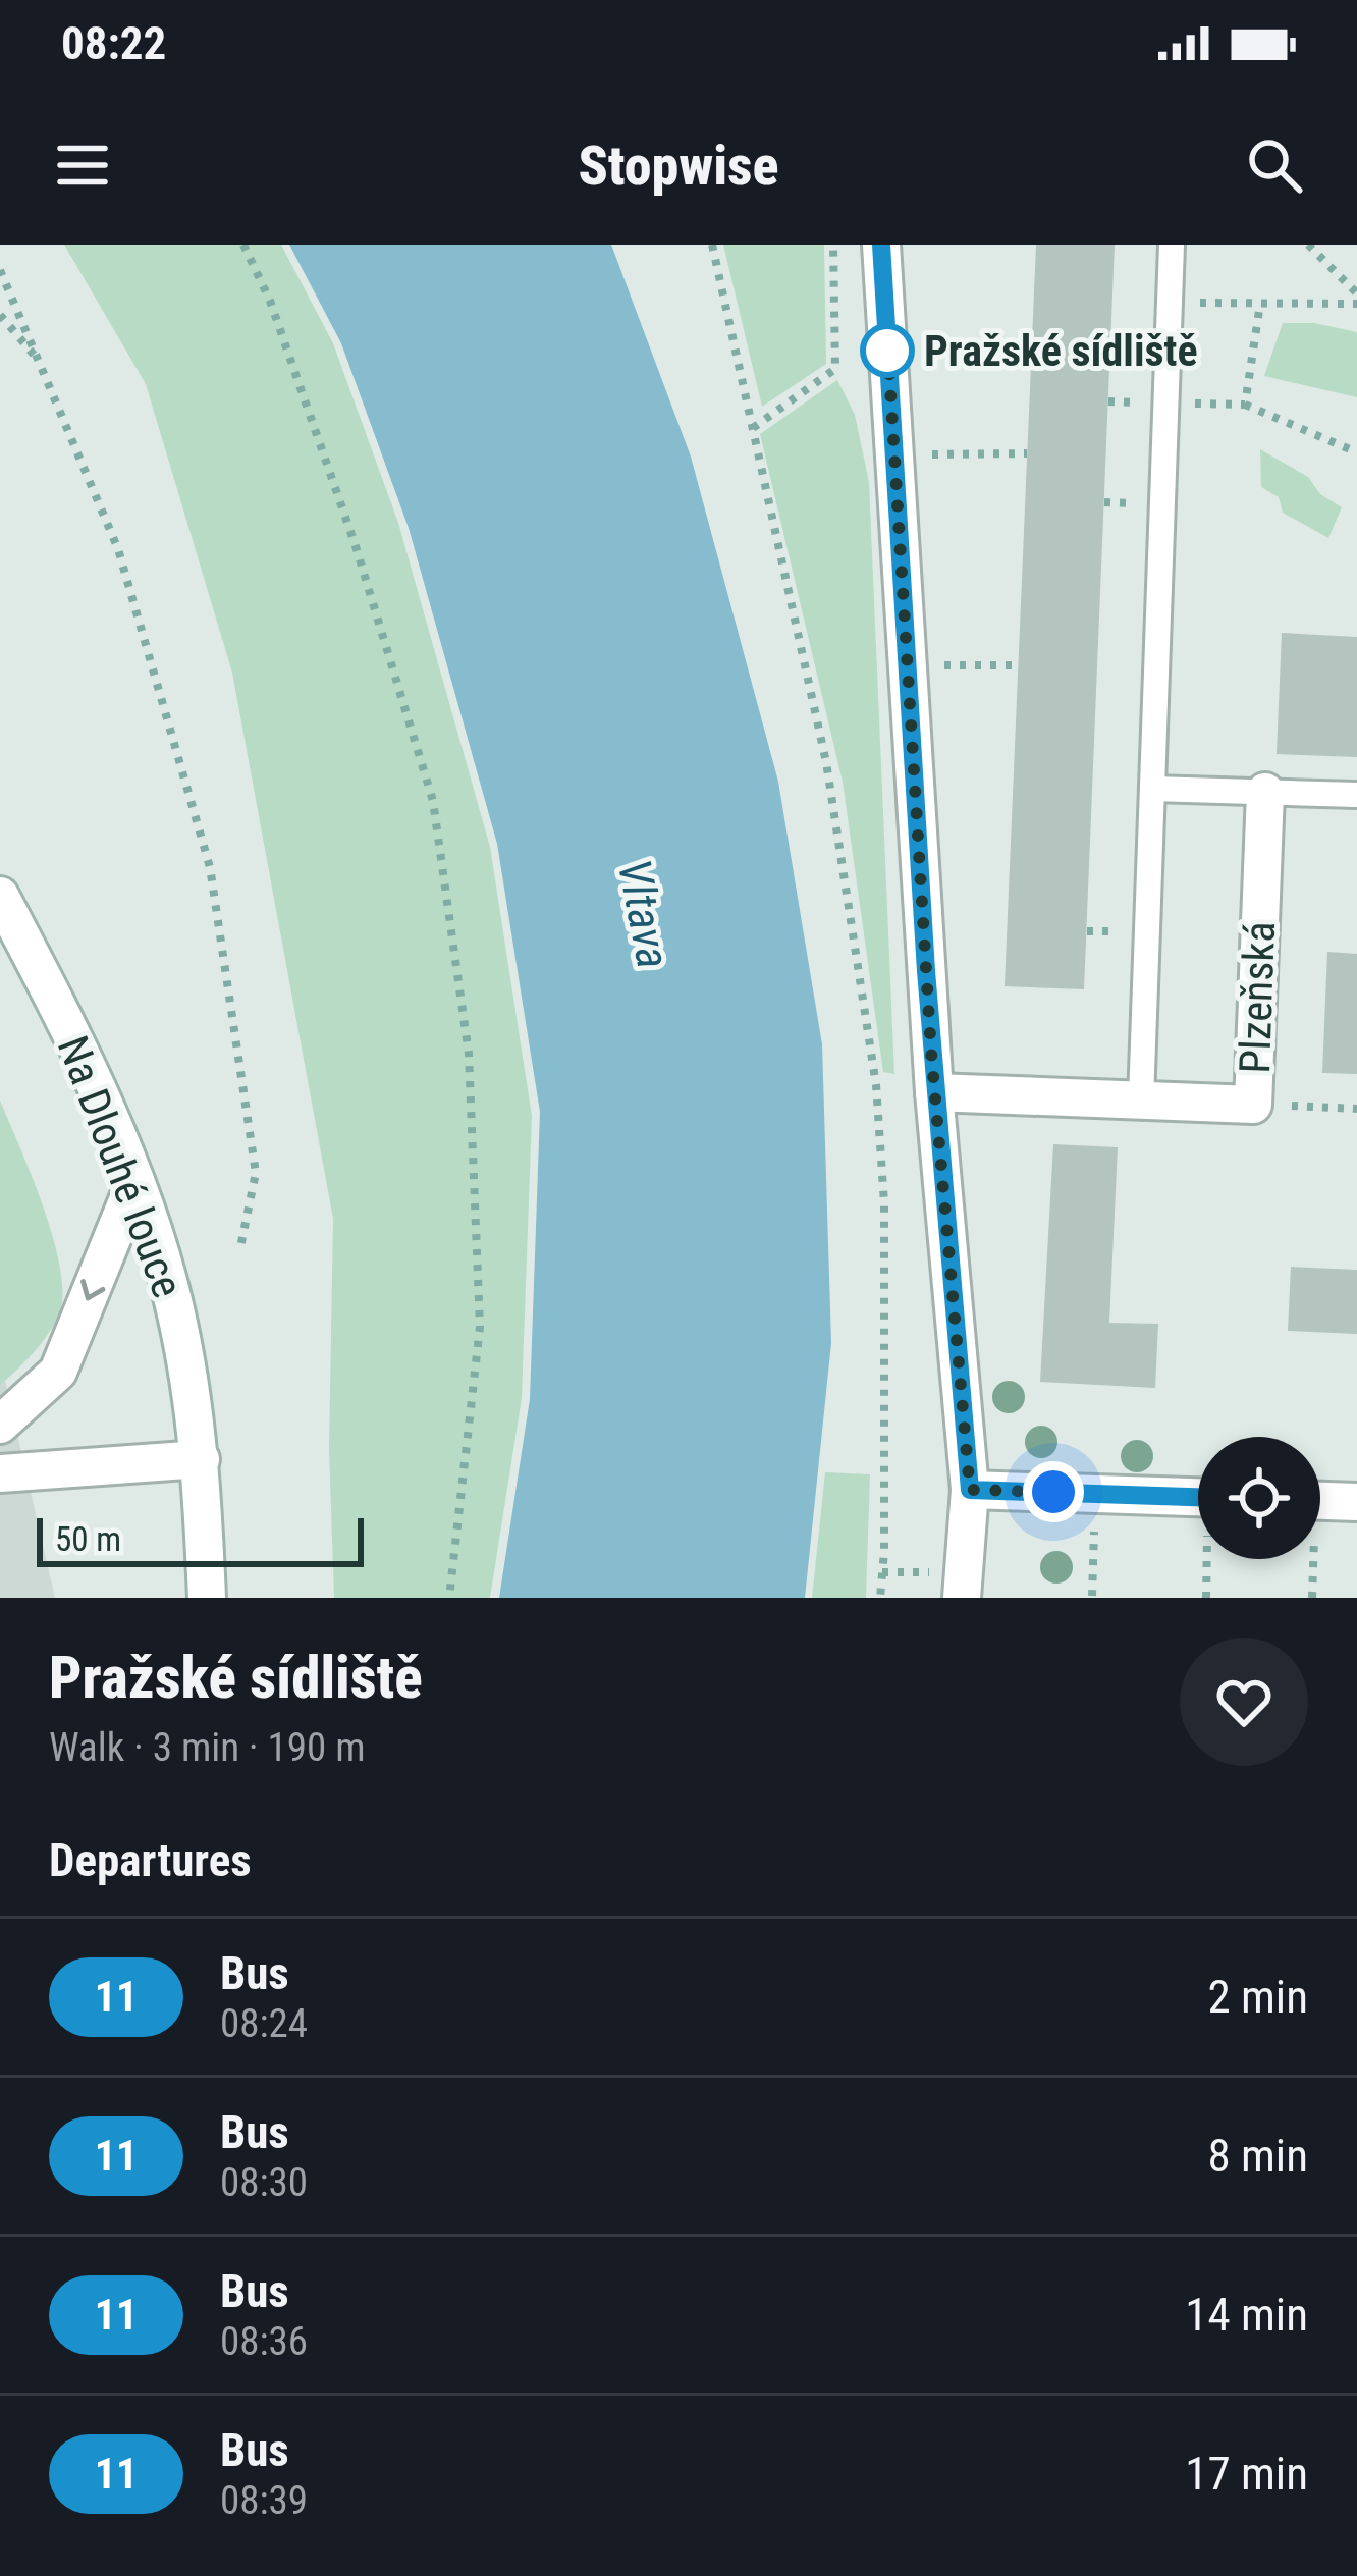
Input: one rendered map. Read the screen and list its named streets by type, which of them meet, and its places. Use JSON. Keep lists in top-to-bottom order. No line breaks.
{"streets":{"street":["Plzeňská","Na Dlouhé louce"]},"water":["Vltava"],"places":["Pražské sídliště"],"lines":["bus line 11"],"scale_bar":"50 m","page":{"status":"08:22","header":"Stopwise","scale":"50 m","heading":[["Pražské sídliště","Walk · 3 min · 190 m"],"Departures"],"list":[{"mark":"11","name":"Bus","note":"08:24","value":"2 min"},{"mark":"11","name":"Bus","note":"08:30","value":"8 min"},{"mark":"11","name":"Bus","note":"08:36","value":"14 min"},{"mark":"11","name":"Bus","note":"08:39","value":"17 min"}]}}
